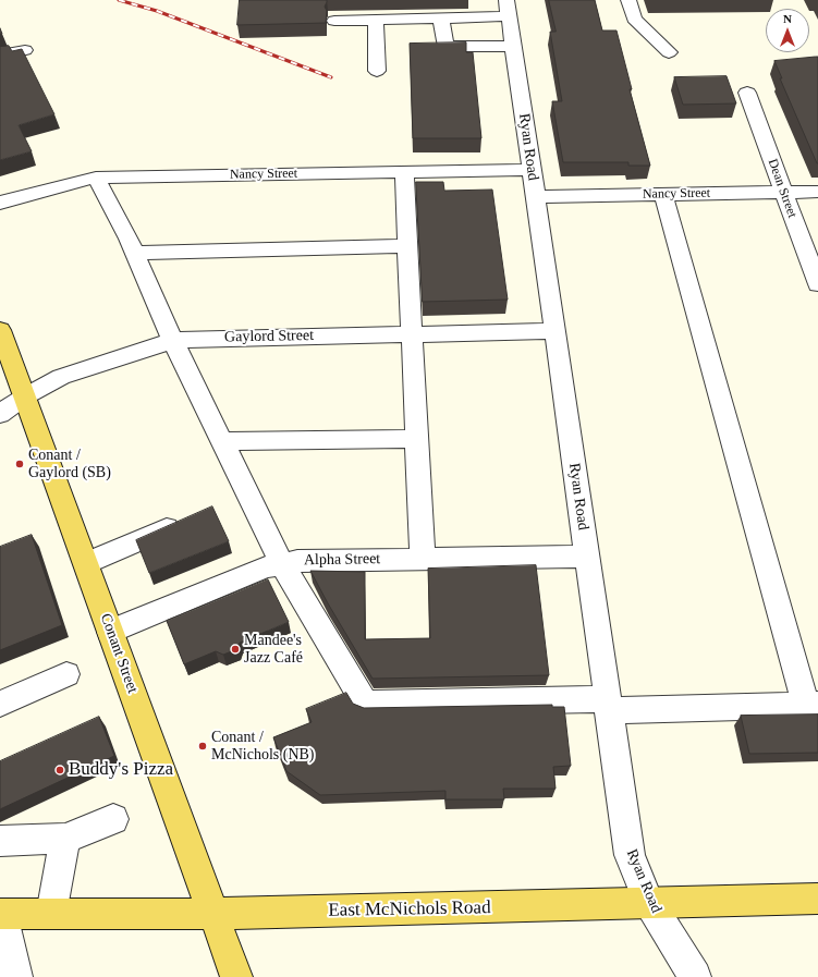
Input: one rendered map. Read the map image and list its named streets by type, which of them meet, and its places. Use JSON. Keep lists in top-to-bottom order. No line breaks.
{"streets":{"main road":["Conant Street","East McNichols Road"],"street":["Ryan Road","Nancy Street","Dean Street","Gaylord Street","Alpha Street"]},"crossings":[["Ryan Road","Nancy Street"],["Ryan Road","Gaylord Street"],["Ryan Road","Alpha Street"],["Ryan Road","East McNichols Road"],["Nancy Street","Dean Street"],["Gaylord Street","Conant Street"],["Alpha Street","Conant Street"],["Conant Street","East McNichols Road"]],"places":["Conant / Gaylord (SB)","Mandee's Jazz Café","Conant / McNichols (NB)","Buddy's Pizza"],"north":"top"}
